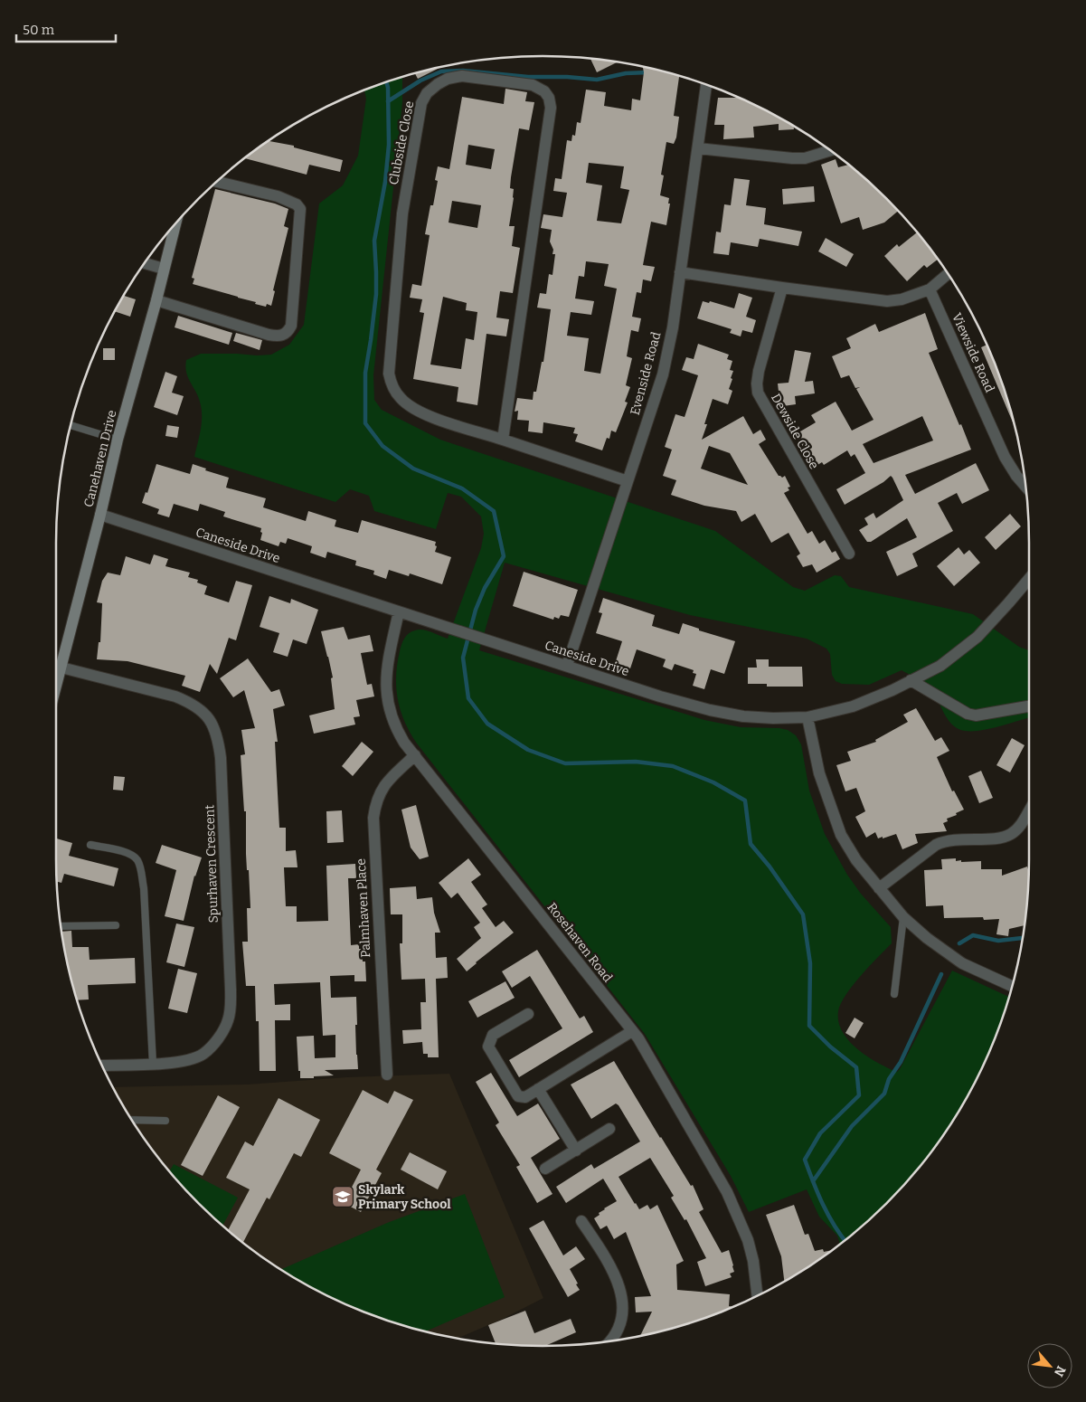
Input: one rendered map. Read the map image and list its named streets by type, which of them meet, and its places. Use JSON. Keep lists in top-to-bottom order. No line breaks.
{"streets":{"street":["Clubside Close","Viewside Road","Evenside Road","Dewside Close","Canehaven Drive","Caneside Drive","Spurhaven Crescent","Palmhaven Place","Rosehaven Road"]},"crossings":[["Clubside Close","Evenside Road"],["Evenside Road","Caneside Drive"],["Canehaven Drive","Caneside Drive"],["Canehaven Drive","Spurhaven Crescent"],["Caneside Drive","Rosehaven Road"],["Palmhaven Place","Rosehaven Road"]],"places":{"school or university":["Skylark Primary School"]},"scale_bar":"50 m","north":"bottom right"}
